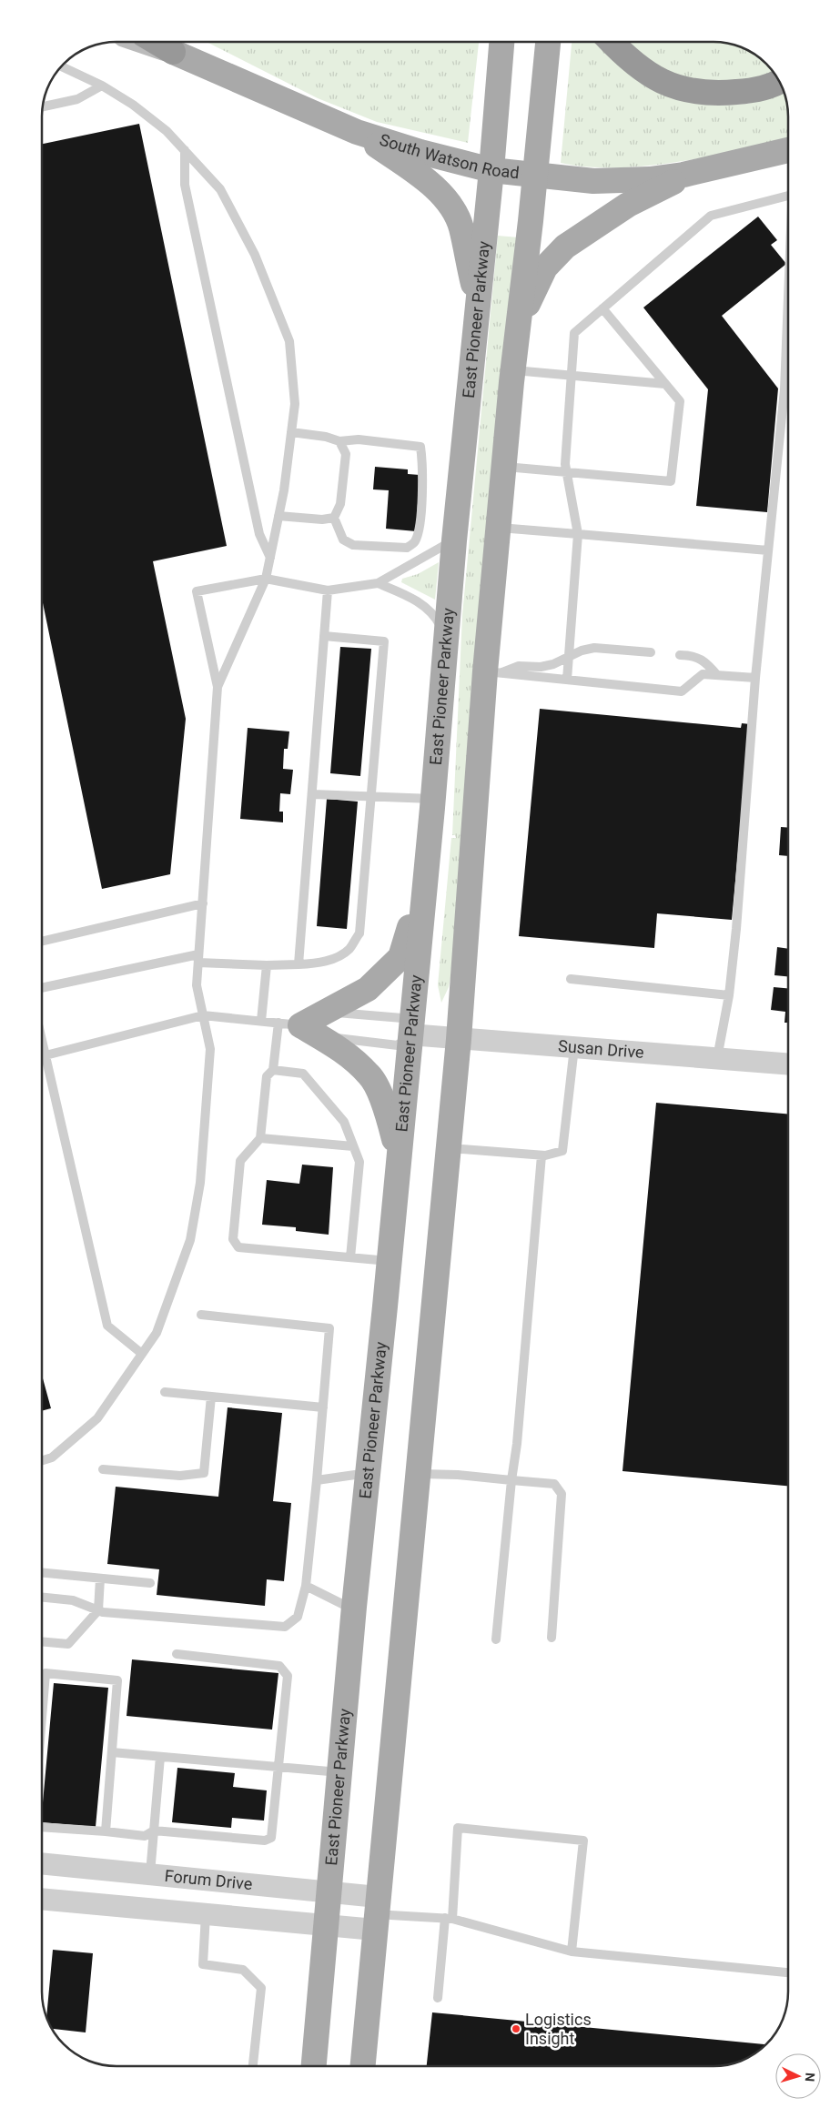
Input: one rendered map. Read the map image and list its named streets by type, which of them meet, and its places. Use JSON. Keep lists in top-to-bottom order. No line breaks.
{"streets":{"main road":["South Watson Road","East Pioneer Parkway"],"street":["Susan Drive","Forum Drive"]},"crossings":[["South Watson Road","East Pioneer Parkway"],["East Pioneer Parkway","Susan Drive"],["East Pioneer Parkway","Forum Drive"]],"places":["Logistics Insight"],"north":"right"}
